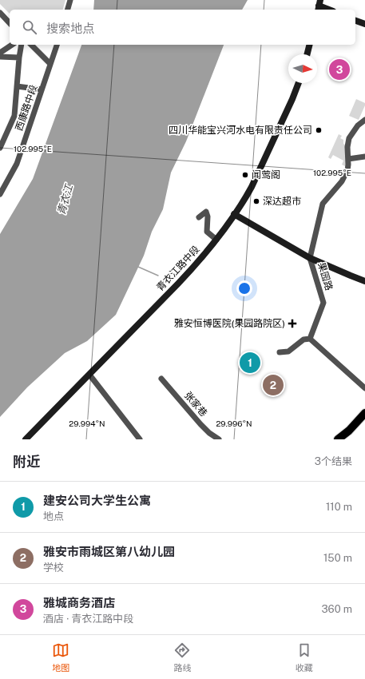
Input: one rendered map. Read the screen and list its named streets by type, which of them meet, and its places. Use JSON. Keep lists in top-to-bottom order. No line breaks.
{"streets":{"main road":["青衣江路中段"],"street":["西康路中段","果园路","张家巷"]},"water":["青衣江"],"places":{"other":["四川华能宝兴河水电有限责任公司","闻莺阁","深达超市"],"health":["雅安恒博医院(果园路院区)"]},"north":"right","page":{"search":"搜索地点","pins":["3","1","2"],"heading":["附近","3个结果"],"list":[{"mark":"1","name":"建安公司大学生公寓","note":"地点","value":"110 m"},{"mark":"2","name":"雅安市雨城区第八幼儿园","note":"学校","value":"150 m"},{"mark":"3","name":"雅城商务酒店","note":"酒店 · 青衣江路中段","value":"360 m"}],"nav":["地图","路线","收藏"]},"coordinates":["102.995°E","29.994°N","29.996°N"]}
